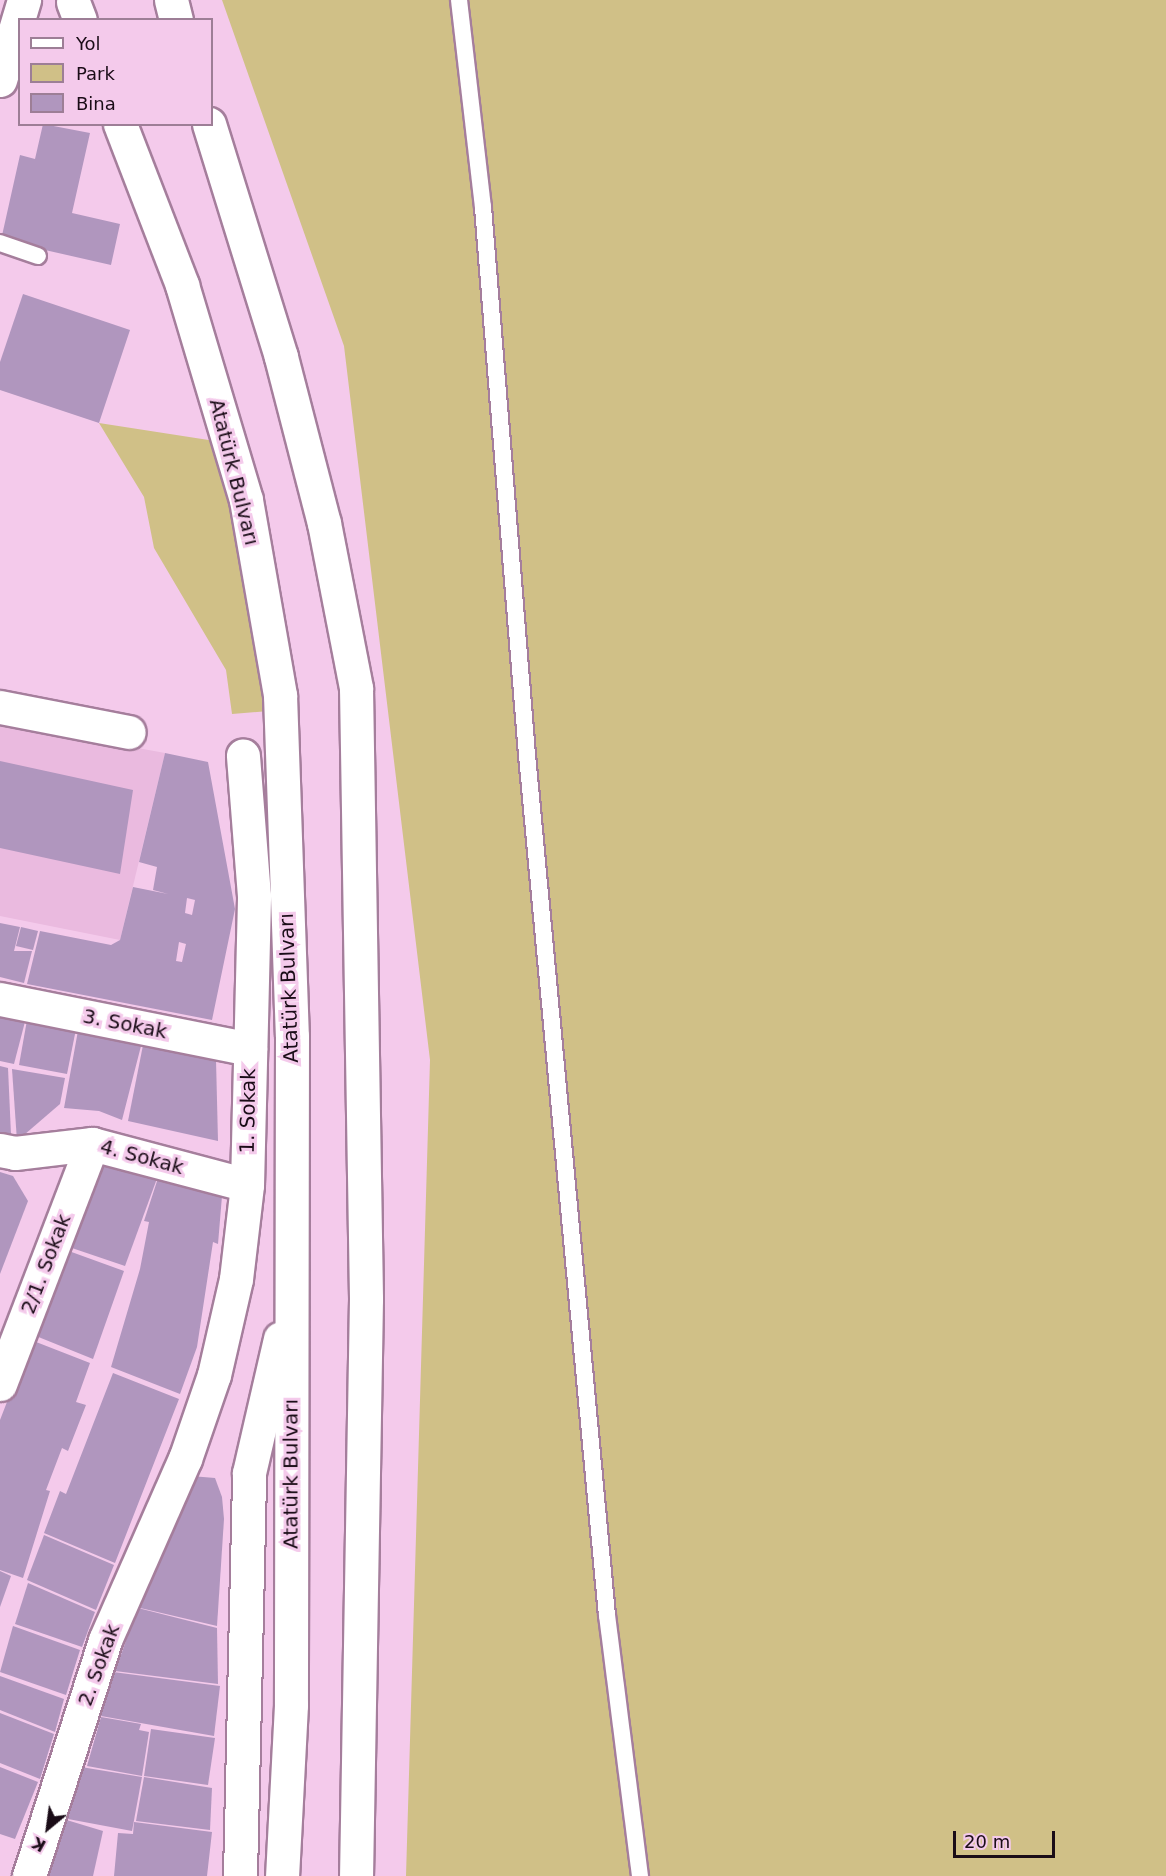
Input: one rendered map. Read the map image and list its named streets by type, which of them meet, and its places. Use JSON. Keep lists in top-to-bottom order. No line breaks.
{"streets":{"main road":["Atatürk Bulvarı","3. Sokak","1. Sokak","4. Sokak","2/1. Sokak","2. Sokak"]},"crossings":[["3. Sokak","1. Sokak"],["1. Sokak","4. Sokak"],["1. Sokak","2. Sokak"],["4. Sokak","2/1. Sokak"]],"legend":["Yol","Park","Bina"],"scale_bar":"20 m","north":"bottom left"}
